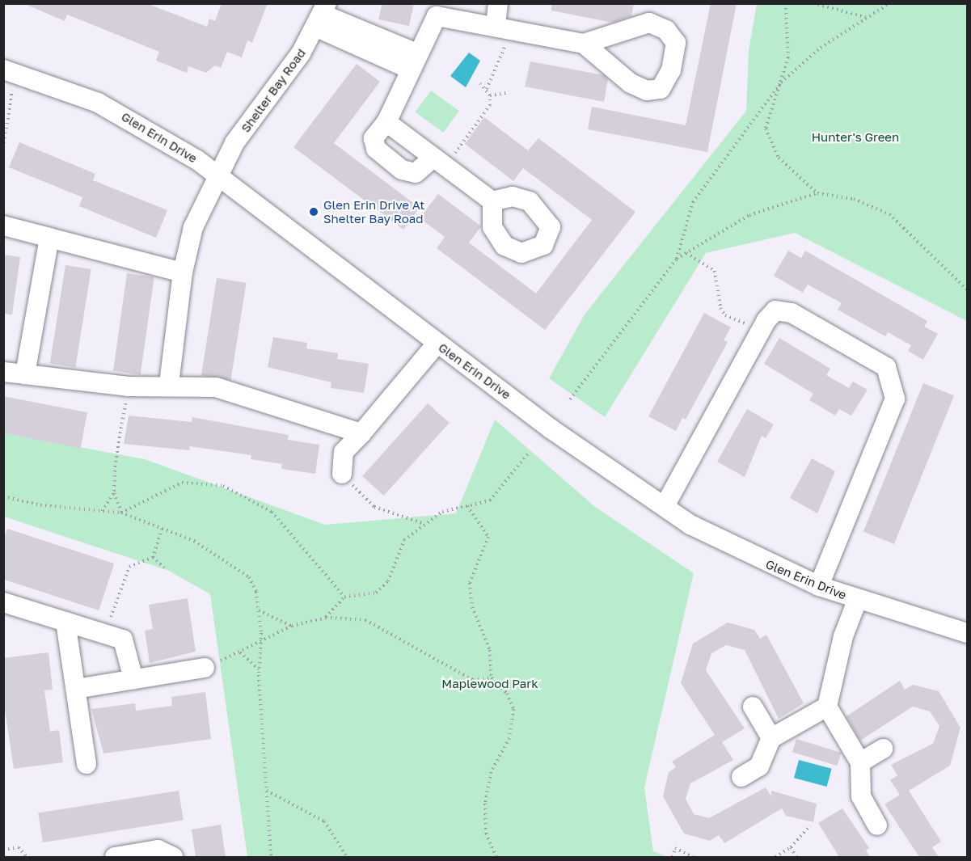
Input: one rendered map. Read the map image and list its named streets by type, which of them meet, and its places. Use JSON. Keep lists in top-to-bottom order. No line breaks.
{"streets":{"street":["Shelter Bay Road","Glen Erin Drive"]},"crossings":[["Shelter Bay Road","Glen Erin Drive"]],"parks":["Hunter's Green","Maplewood Park"],"places":["Glen Erin Drive At Shelter Bay Road"]}
